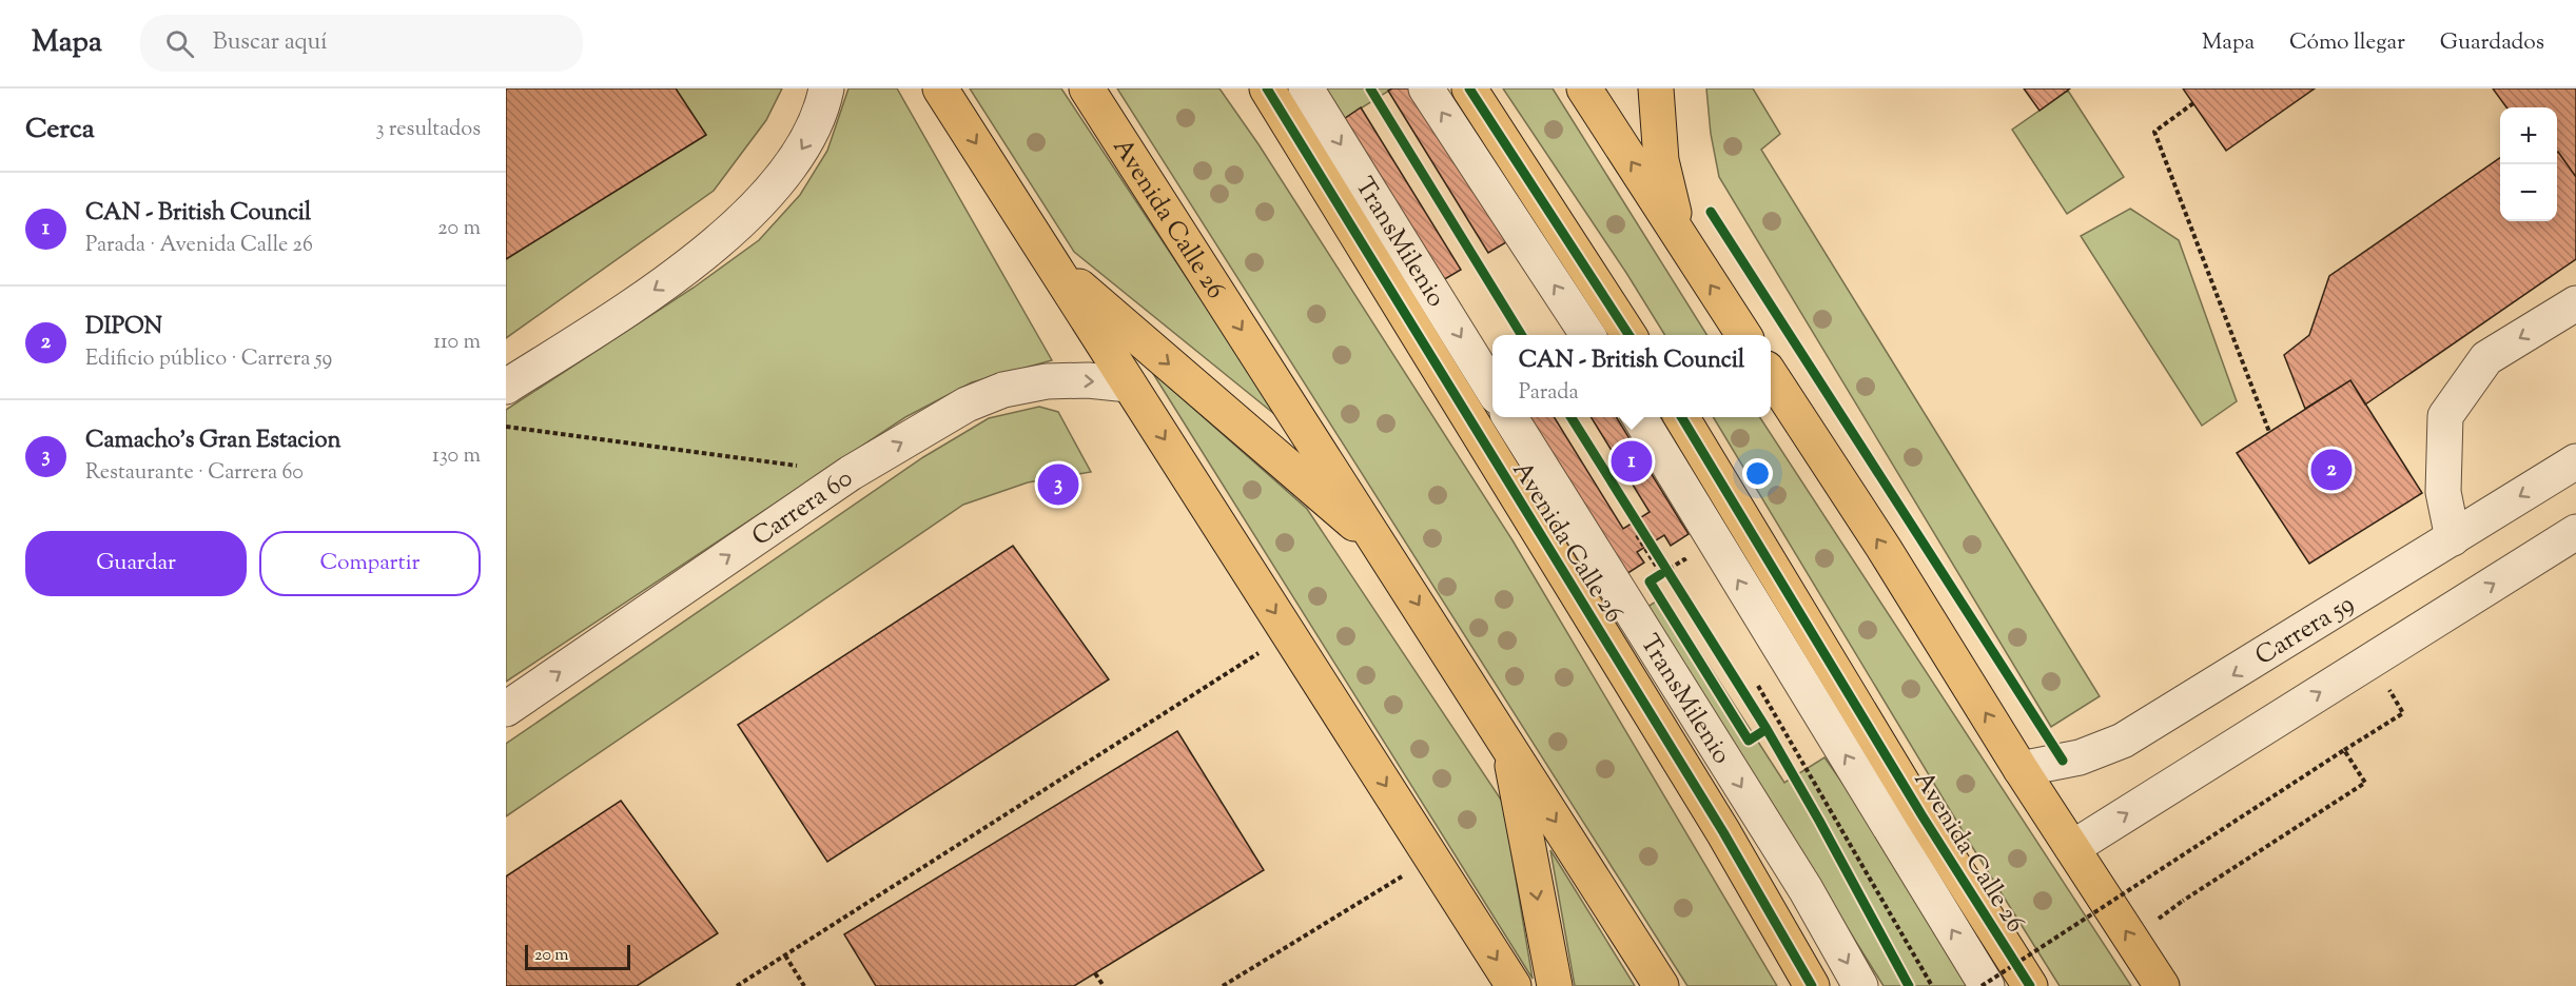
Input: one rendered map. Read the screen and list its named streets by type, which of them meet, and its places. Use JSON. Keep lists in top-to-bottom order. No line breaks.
{"streets":{"main road":["Avenida Calle 26"],"street":["TransMilenio","Carrera 60","Carrera 59"]},"scale_bar":"20 m","page":{"header":"Mapa","search":"Buscar aquí","nav":["Mapa","Cómo llegar","Guardados"],"heading":["Cerca","3 resultados"],"map_buttons":["+","−"],"list":[{"mark":"1","name":"CAN - British Council","note":"Parada · Avenida Calle 26","value":"20 m"},{"mark":"2","name":"DIPON","note":"Edificio público · Carrera 59","value":"110 m"},{"mark":"3","name":"Camacho's Gran Estacion","note":"Restaurante · Carrera 60","value":"130 m"}],"popup":["CAN - British Council","Parada"],"pins":["1","2","3"],"buttons":["Guardar","Compartir"],"scale":"20 m"}}
